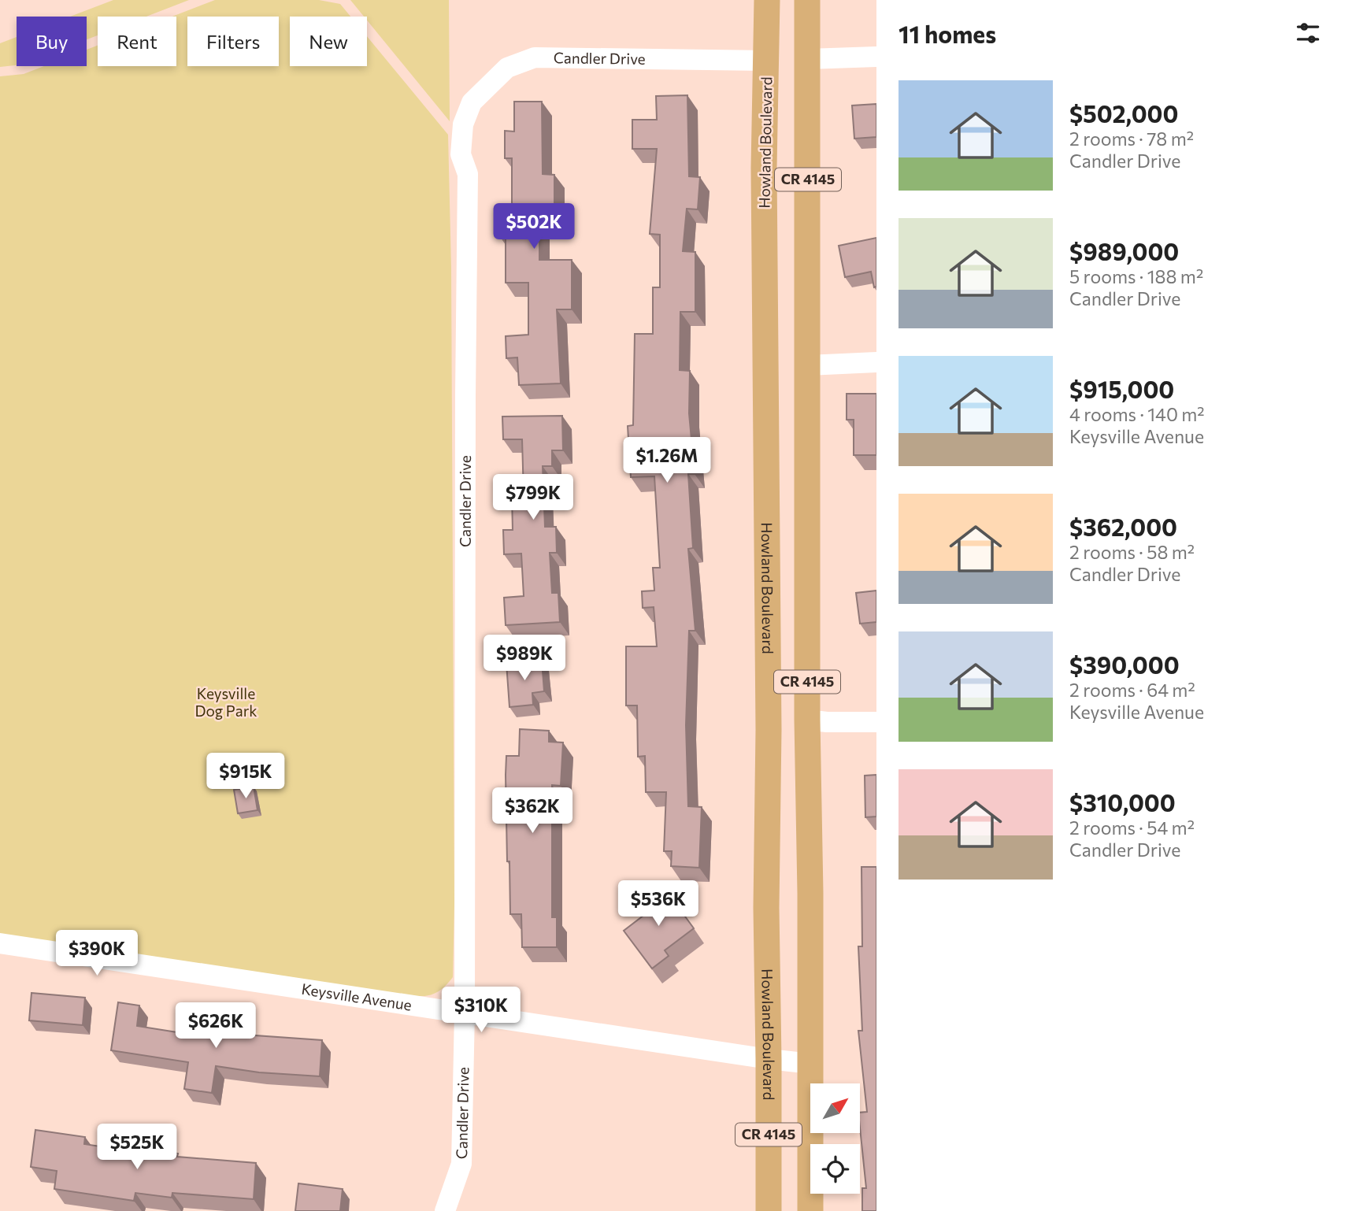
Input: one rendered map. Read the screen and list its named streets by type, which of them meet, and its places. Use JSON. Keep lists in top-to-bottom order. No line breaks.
{"streets":{"main road":["Howland Boulevard","CR 4145"],"street":["Candler Drive","Keysville Avenue"]},"crossings":[["Candler Drive","Howland Boulevard"],["Candler Drive","Keysville Avenue"],["Howland Boulevard","Keysville Avenue"],["CR 4145","Keysville Avenue"]],"parks":["Keysville Dog Park"],"north":"top right","page":{"heading":"11 homes","chip":["Buy","Rent","Filters","New"],"list":[{"name":"$502,000","note":"2 rooms · 78 m² · Candler Drive"},{"name":"$989,000","note":"5 rooms · 188 m² · Candler Drive"},{"name":"$915,000","note":"4 rooms · 140 m² · Keysville Avenue"},{"name":"$362,000","note":"2 rooms · 58 m² · Candler Drive"},{"name":"$390,000","note":"2 rooms · 64 m² · Keysville Avenue"},{"name":"$310,000","note":"2 rooms · 54 m² · Candler Drive"}],"price":["$502K","$1.26M","$799K","$989K","$915K","$362K","$536K","$390K","$310K","$626K","$525K"]}}
